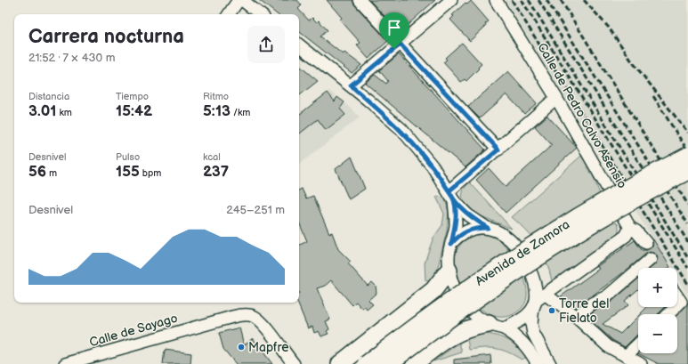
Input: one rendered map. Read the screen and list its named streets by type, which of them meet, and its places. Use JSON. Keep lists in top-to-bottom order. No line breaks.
{"streets":{"highway":["Avenida de Zamora"],"street":["Calle de Pedro Calvo Asensio","Calle de Sayago"]},"places":["Torre del Fielato","Mapfre"],"page":{"heading":["Carrera nocturna","21:52 · 7 × 430 m"],"stats":[["Distancia","3.01 km"],["Tiempo","15:42"],["Ritmo","5:13 /km"],["Desnivel","56 m"],["Pulso","155 bpm"],["kcal","237"]],"chart":["Desnivel","245–251 m"],"map_buttons":["+","−"]}}
